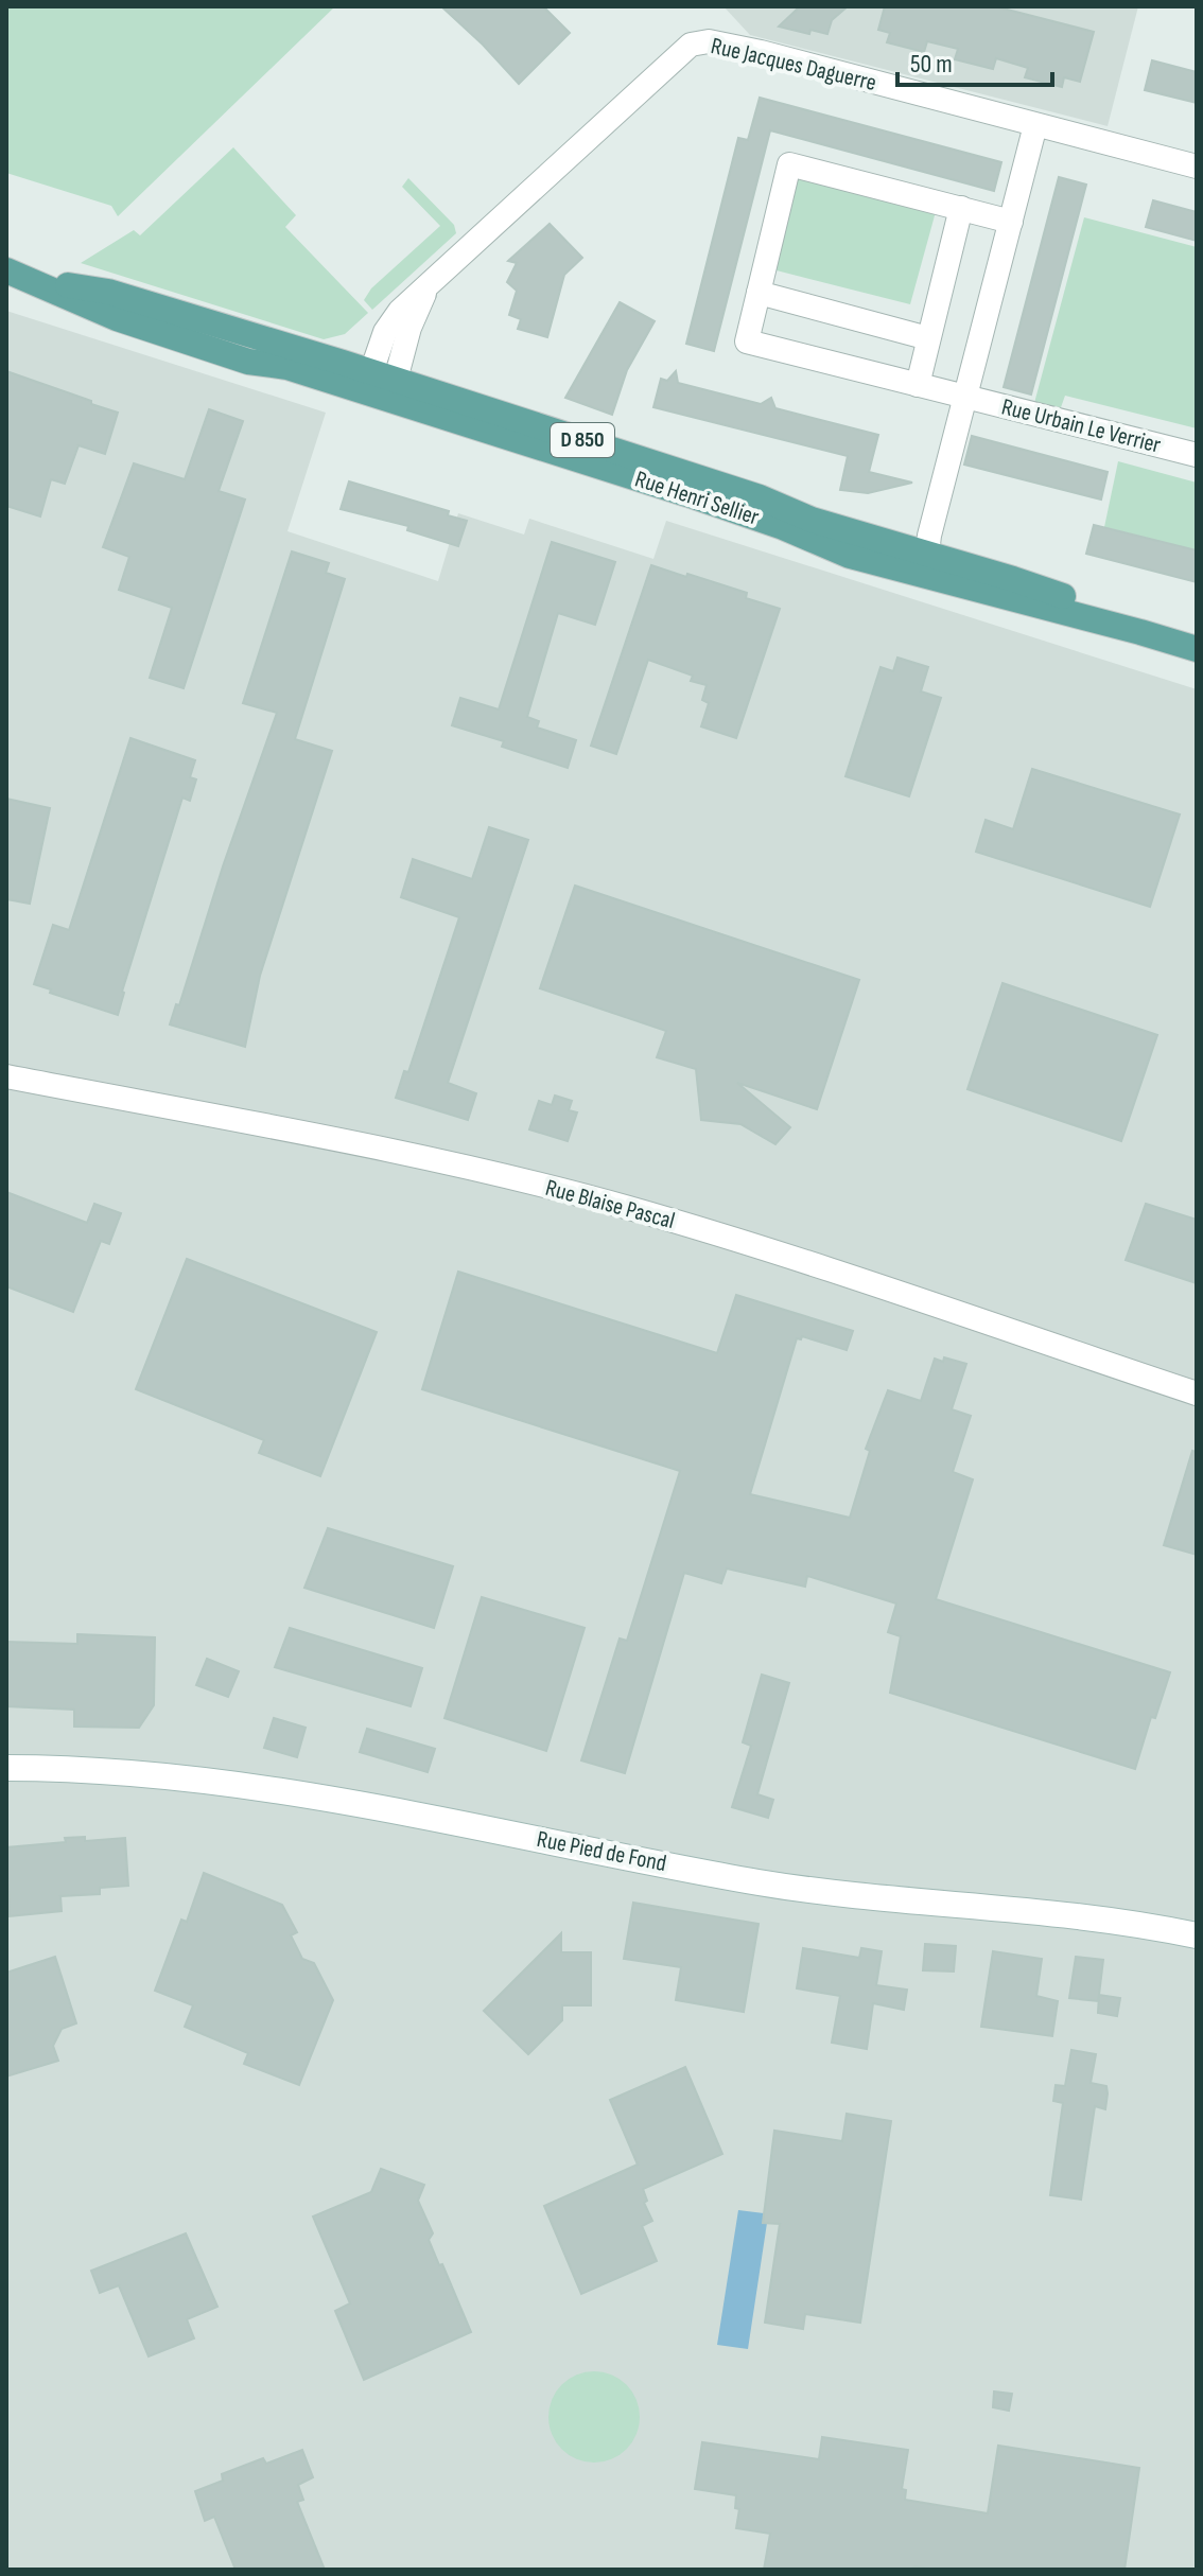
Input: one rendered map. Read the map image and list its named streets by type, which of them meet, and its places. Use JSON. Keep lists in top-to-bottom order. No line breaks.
{"streets":{"main road":["D 850","Rue Henri Sellier","Rue Pied de Fond"],"street":["Rue Jacques Daguerre","Rue Urbain Le Verrier","Rue Blaise Pascal"]},"crossings":[["Rue Jacques Daguerre","Rue Henri Sellier"]],"scale_bar":"50 m"}
